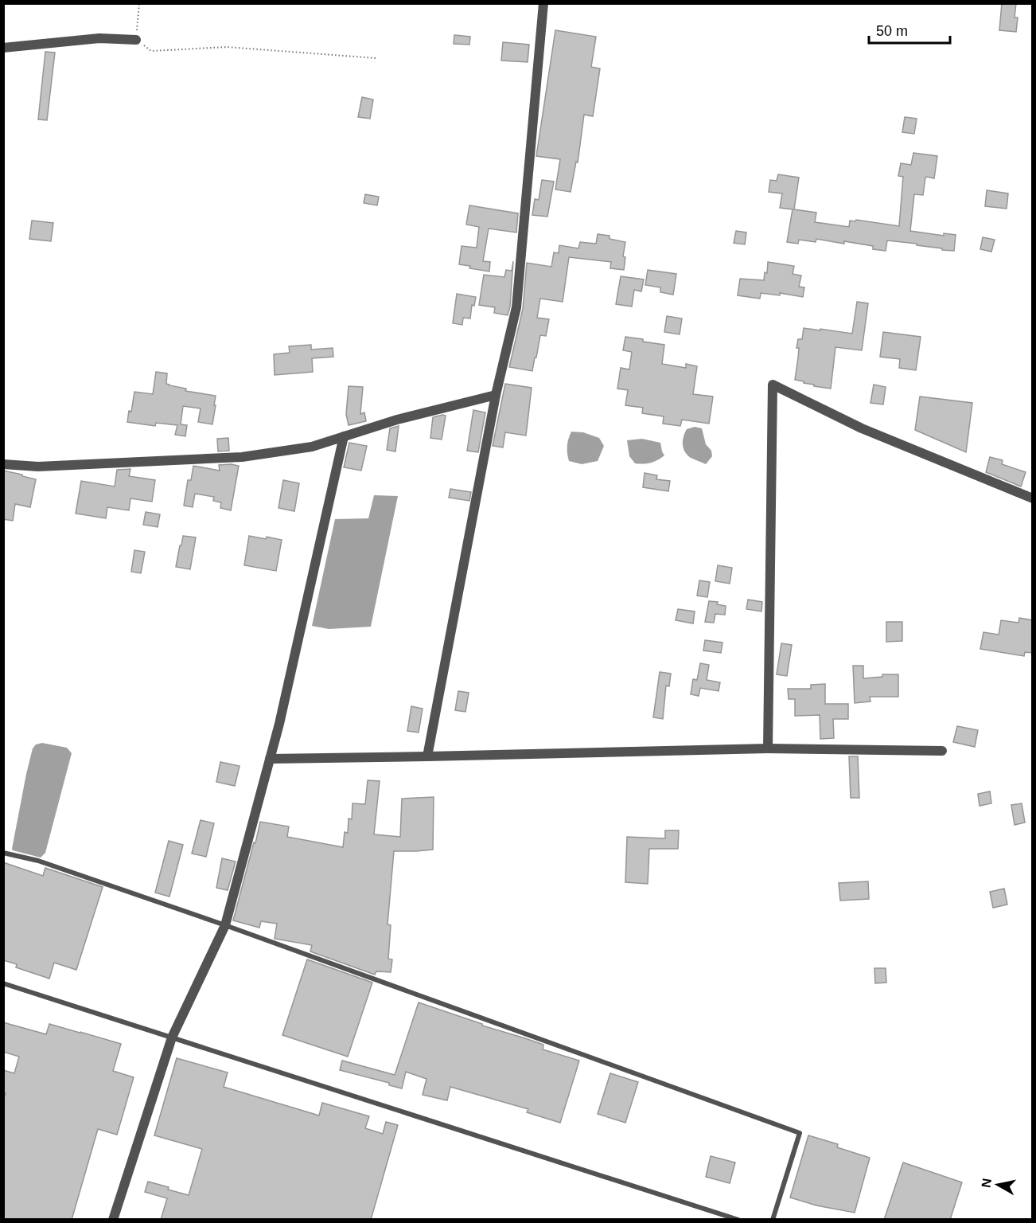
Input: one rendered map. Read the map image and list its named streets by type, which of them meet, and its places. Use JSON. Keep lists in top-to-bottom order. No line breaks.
{"scale_bar":"50 m","north":"left"}
